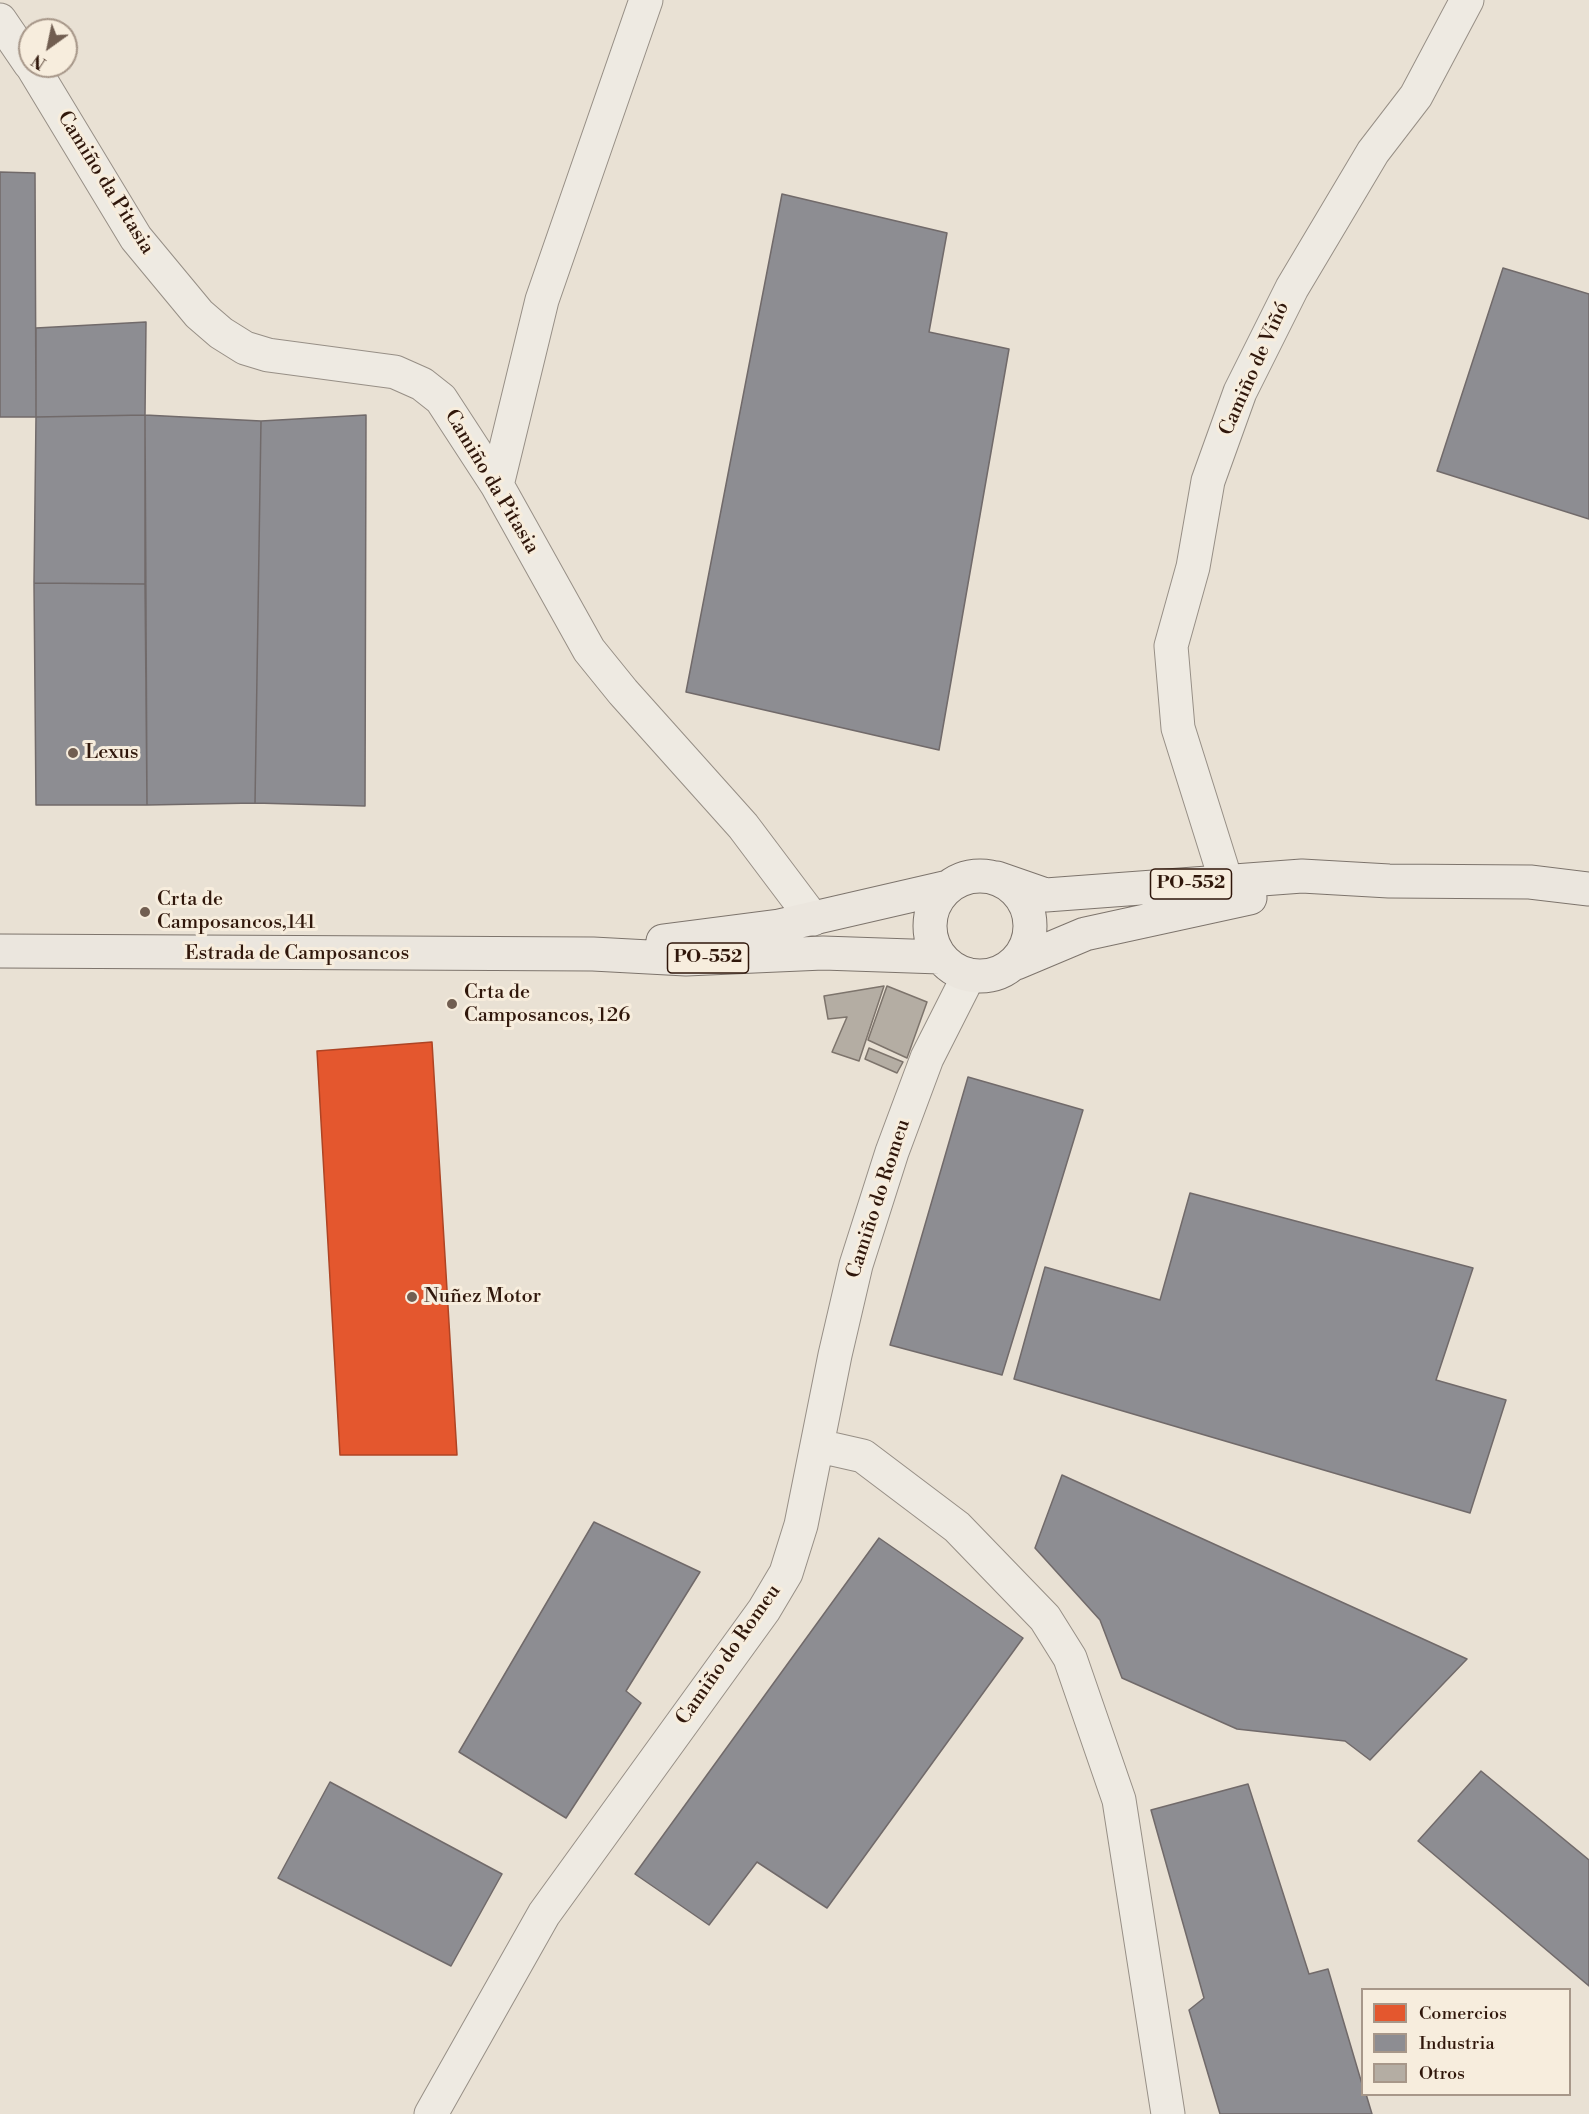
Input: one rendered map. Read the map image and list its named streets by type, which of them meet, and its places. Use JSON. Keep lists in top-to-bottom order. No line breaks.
{"streets":{"main road":["PO-552","Estrada de Camposancos"],"street":["Camiño da Pitasia","Camiño de Viñó","Camiño do Romeu"]},"crossings":[["Camiño da Pitasia","Estrada de Camposancos"],["Camiño de Viñó","Estrada de Camposancos"],["Estrada de Camposancos","Camiño do Romeu"]],"places":["Lexus","Crta de Camposancos,141","Crta de Camposancos, 126","Nuñez Motor"],"legend":["Comercios","Industria","Otros"],"north":"bottom left"}
